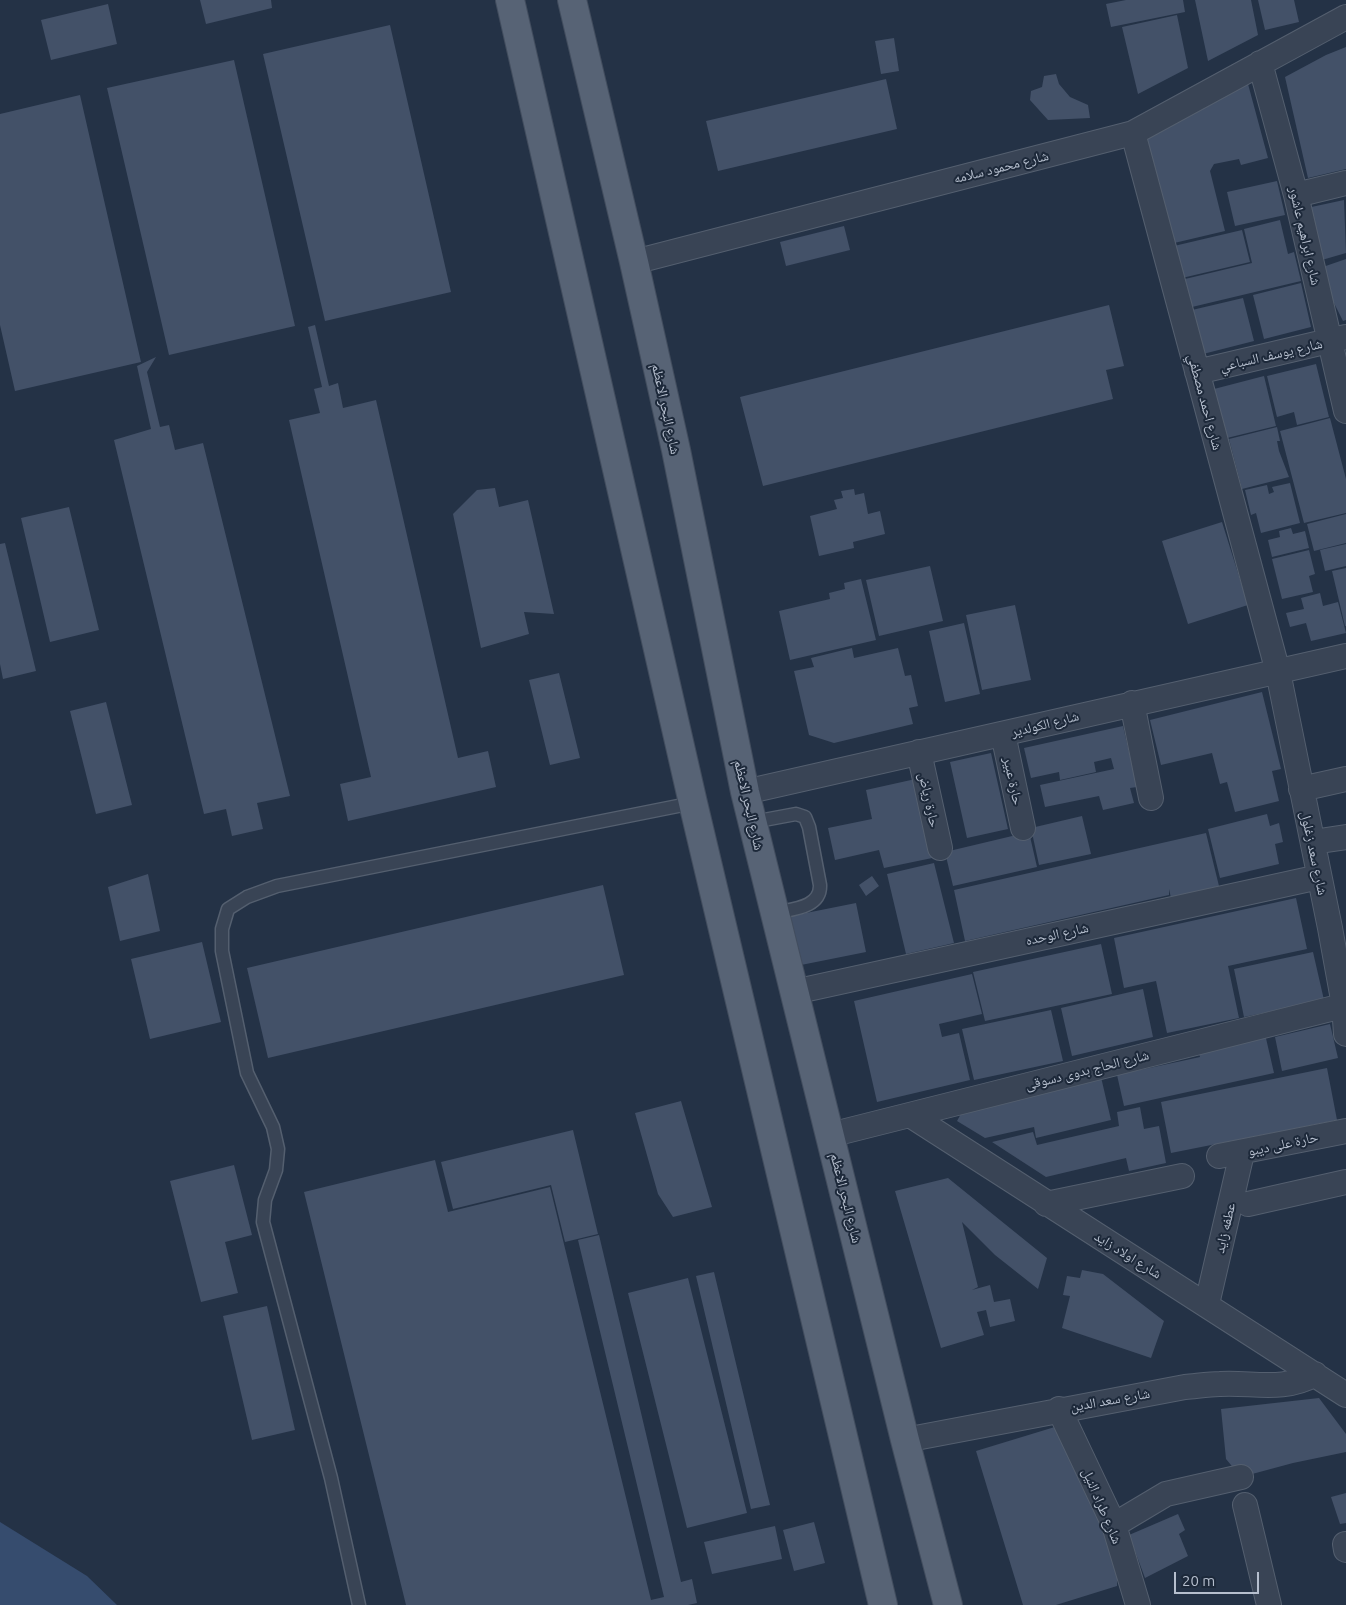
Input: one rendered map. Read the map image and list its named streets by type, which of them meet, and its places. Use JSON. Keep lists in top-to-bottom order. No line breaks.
{"streets":{"main road":["شارع البحر الاعظم"],"street":["شارع محمود سلامه","شارع ابراهيم عاشور","شارع يوسف السباعي","شارع احمد مصطفي","شارع الكولدير","حارة عبير","حارة رياض","شارع سعد زغلول","شارع الوحده","شارع الحاج بدوى دسوقى","حارة على ديبو","عطفه زايد","شارع اولاد زايد","شارع سعد الدين","شارع طراد النيل"]},"crossings":[["شارع محمود سلامه","شارع ابراهيم عاشور"],["شارع محمود سلامه","شارع احمد مصطفي"],["شارع محمود سلامه","شارع البحر الاعظم"],["شارع ابراهيم عاشور","شارع يوسف السباعي"],["شارع يوسف السباعي","شارع احمد مصطفي"],["شارع احمد مصطفي","شارع الكولدير"],["شارع احمد مصطفي","شارع سعد زغلول"],["شارع البحر الاعظم","شارع الكولدير"],["شارع البحر الاعظم","شارع الوحده"],["شارع البحر الاعظم","شارع الحاج بدوى دسوقى"],["شارع البحر الاعظم","شارع سعد الدين"],["شارع الكولدير","حارة عبير"],["شارع الكولدير","حارة رياض"],["شارع الكولدير","شارع سعد زغلول"],["شارع سعد زغلول","شارع الوحده"],["شارع سعد زغلول","شارع الحاج بدوى دسوقى"],["شارع الحاج بدوى دسوقى","شارع اولاد زايد"],["حارة على ديبو","عطفه زايد"],["عطفه زايد","شارع اولاد زايد"],["شارع اولاد زايد","شارع سعد الدين"],["شارع سعد الدين","شارع طراد النيل"]],"scale_bar":"20 m"}
